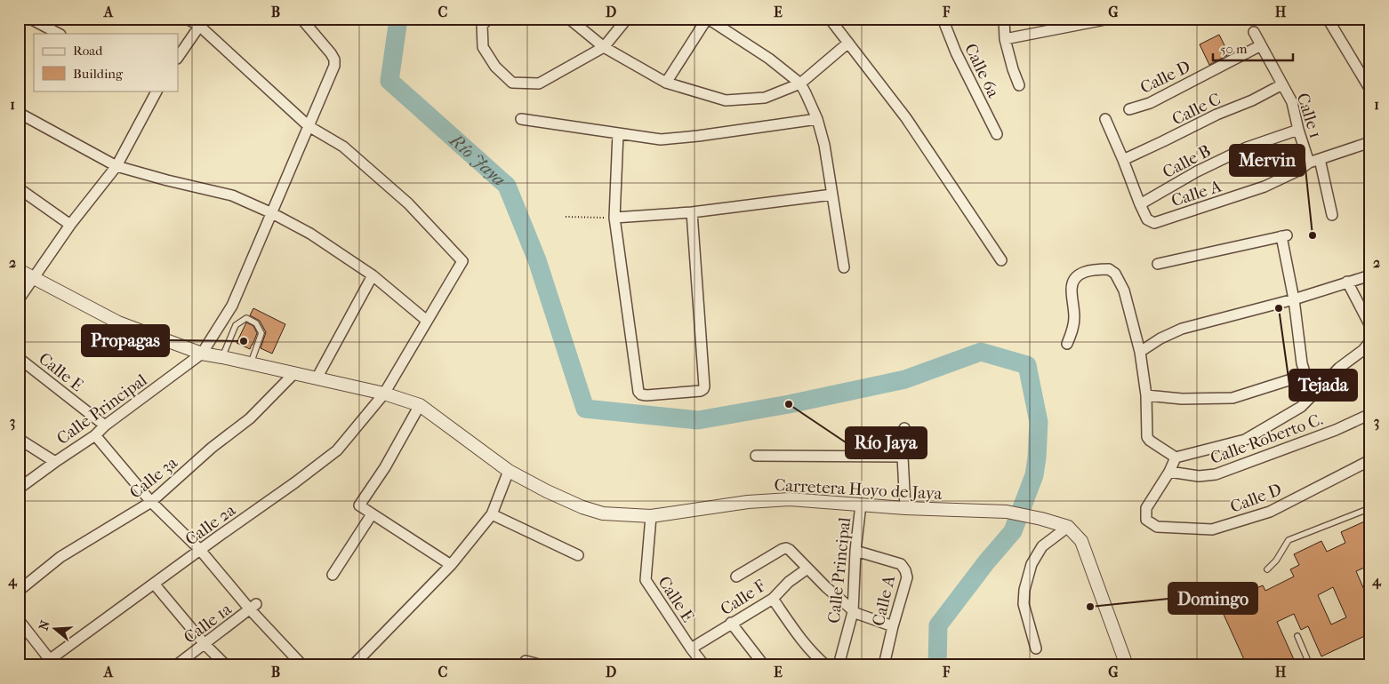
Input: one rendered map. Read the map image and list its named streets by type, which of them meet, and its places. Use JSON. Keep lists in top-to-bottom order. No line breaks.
{"streets":{"street":["Calle 6a","Calle D","Calle C","Calle 1","Calle B","Calle A","Calle E","Calle Principal","Calle Roberto C.","Calle 3a","Carretera Hoyo de Jaya","Calle 2a","Calle F","Calle 1a"]},"crossings":[["Calle D","Calle 1"],["Calle D","Calle Roberto C."],["Calle C","Calle 1"],["Calle 1","Calle B"],["Calle 1","Calle A"],["Calle B","Calle A"],["Calle A","Calle Principal"],["Calle E","Calle Principal"],["Calle E","Carretera Hoyo de Jaya"],["Calle E","Calle F"],["Calle Principal","Carretera Hoyo de Jaya"],["Calle 3a","Carretera Hoyo de Jaya"],["Carretera Hoyo de Jaya","Calle 2a"]],"water":["Río Jaya"],"places":["Mervin","Tejada","Propagas","Río Jaya","Domingo"],"legend":["Road","Building"],"scale_bar":"50 m","north":"left","grid":{"columns":["A","B","C","D","E","F","G","H"],"rows":["1","2","3","4"]}}
